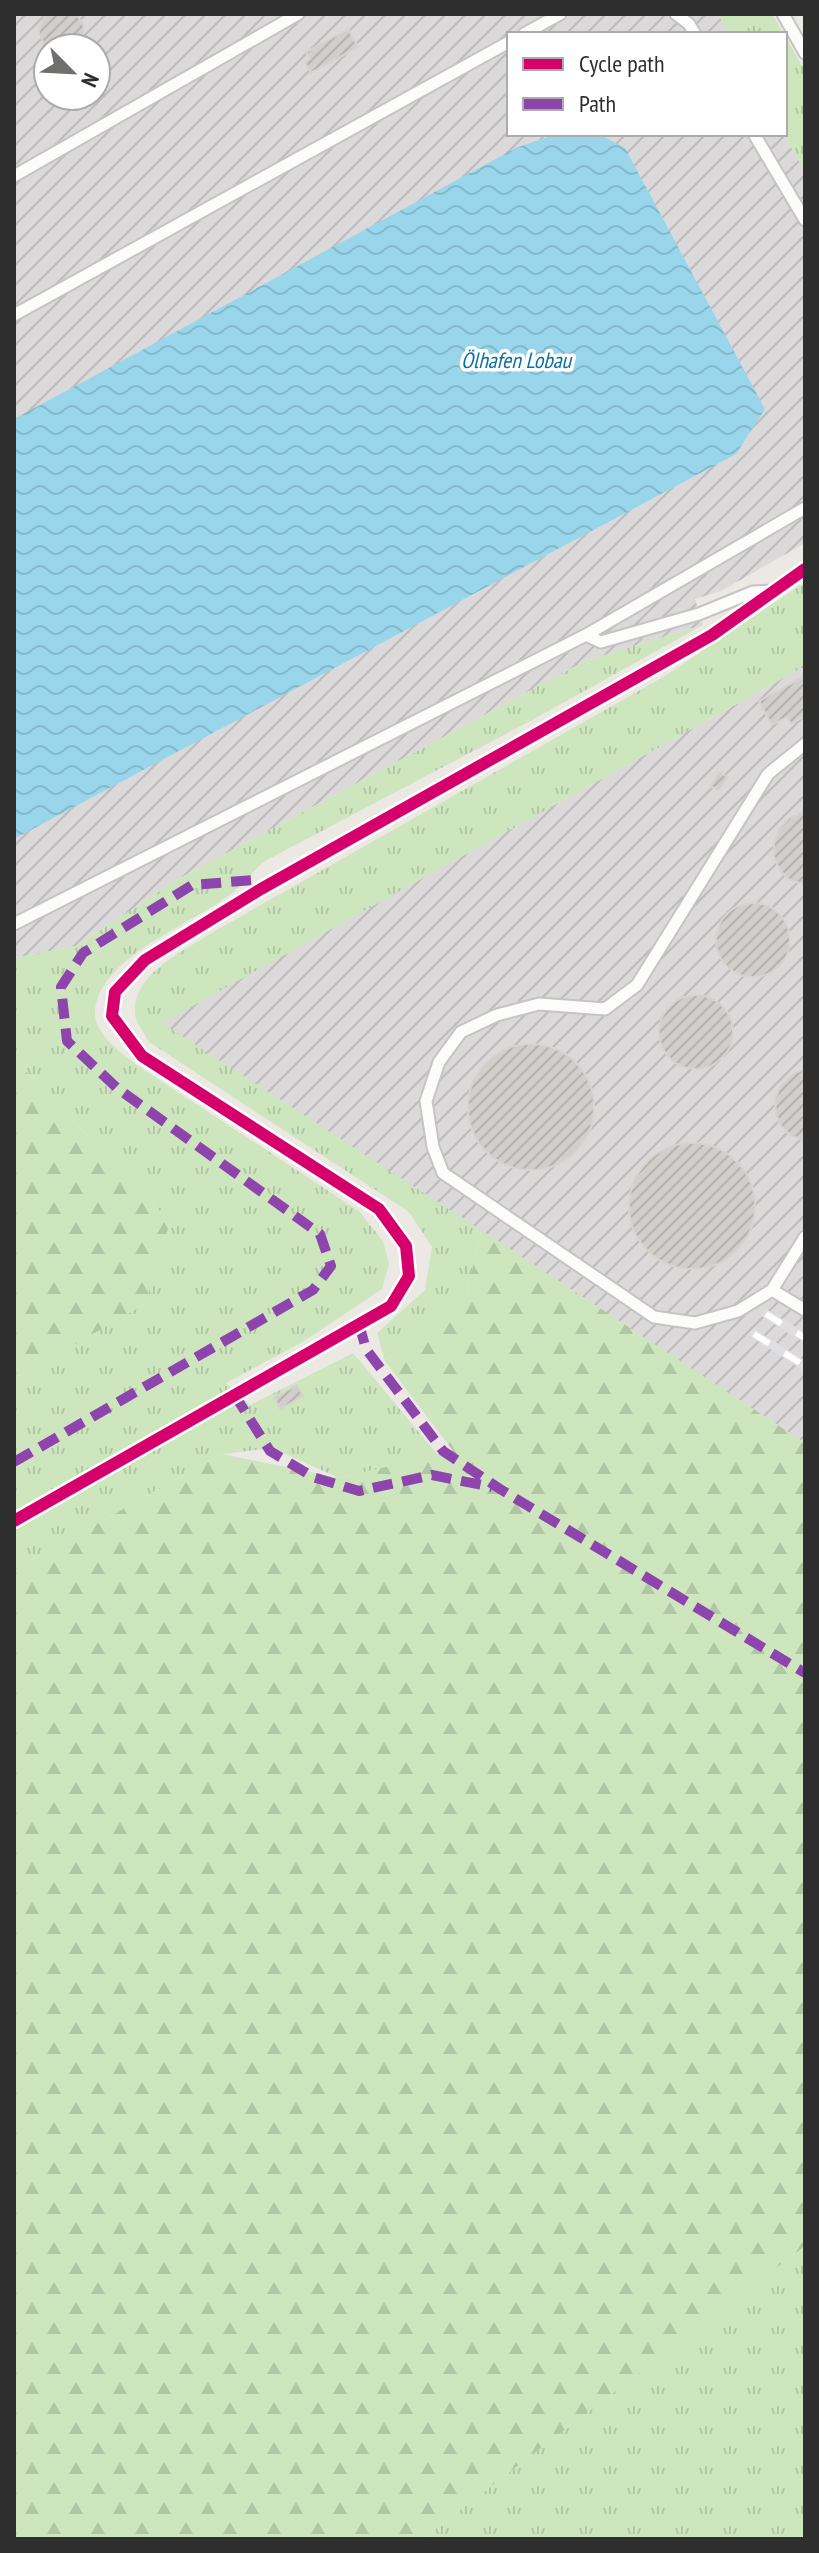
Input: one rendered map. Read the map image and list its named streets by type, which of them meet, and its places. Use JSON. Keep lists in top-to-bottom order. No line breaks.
{"water":["Ölhafen Lobau"],"legend":["Cycle path","Path"],"north":"bottom right"}
